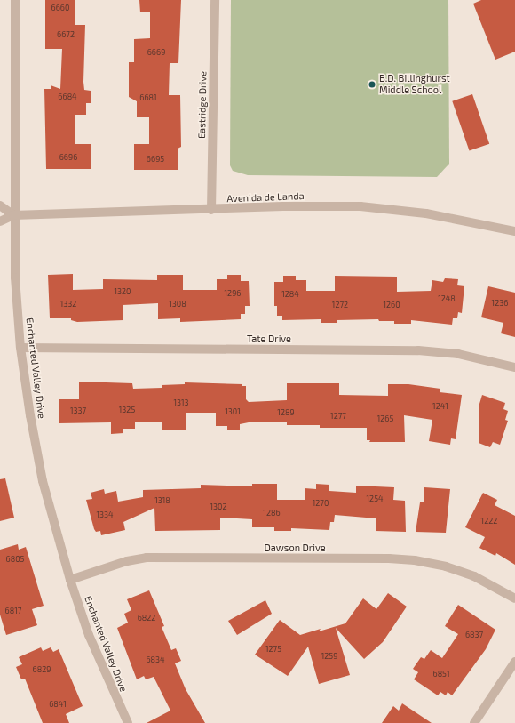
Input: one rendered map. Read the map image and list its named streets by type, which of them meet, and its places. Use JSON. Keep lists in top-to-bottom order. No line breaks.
{"streets":{"street":["Eastridge Drive","Avenida de Landa","Tate Drive","Enchanted Valley Drive","Dawson Drive"]},"crossings":[["Eastridge Drive","Avenida de Landa"],["Avenida de Landa","Enchanted Valley Drive"],["Tate Drive","Enchanted Valley Drive"],["Enchanted Valley Drive","Dawson Drive"]],"places":["B.D. Billinghurst Middle School"],"house_numbers":["6660","6672","6669","6684","6681","6696","6695","1320","1296","1284","1248","1236","1332","1308","1272","1260","1313","1241","1325","1337","1301","1289","1277","1265","1254","1318","1270","1302","1286","1334","1222","6805","6817","6822","6837","1275","1259","6834","6829","6851","6841"]}
